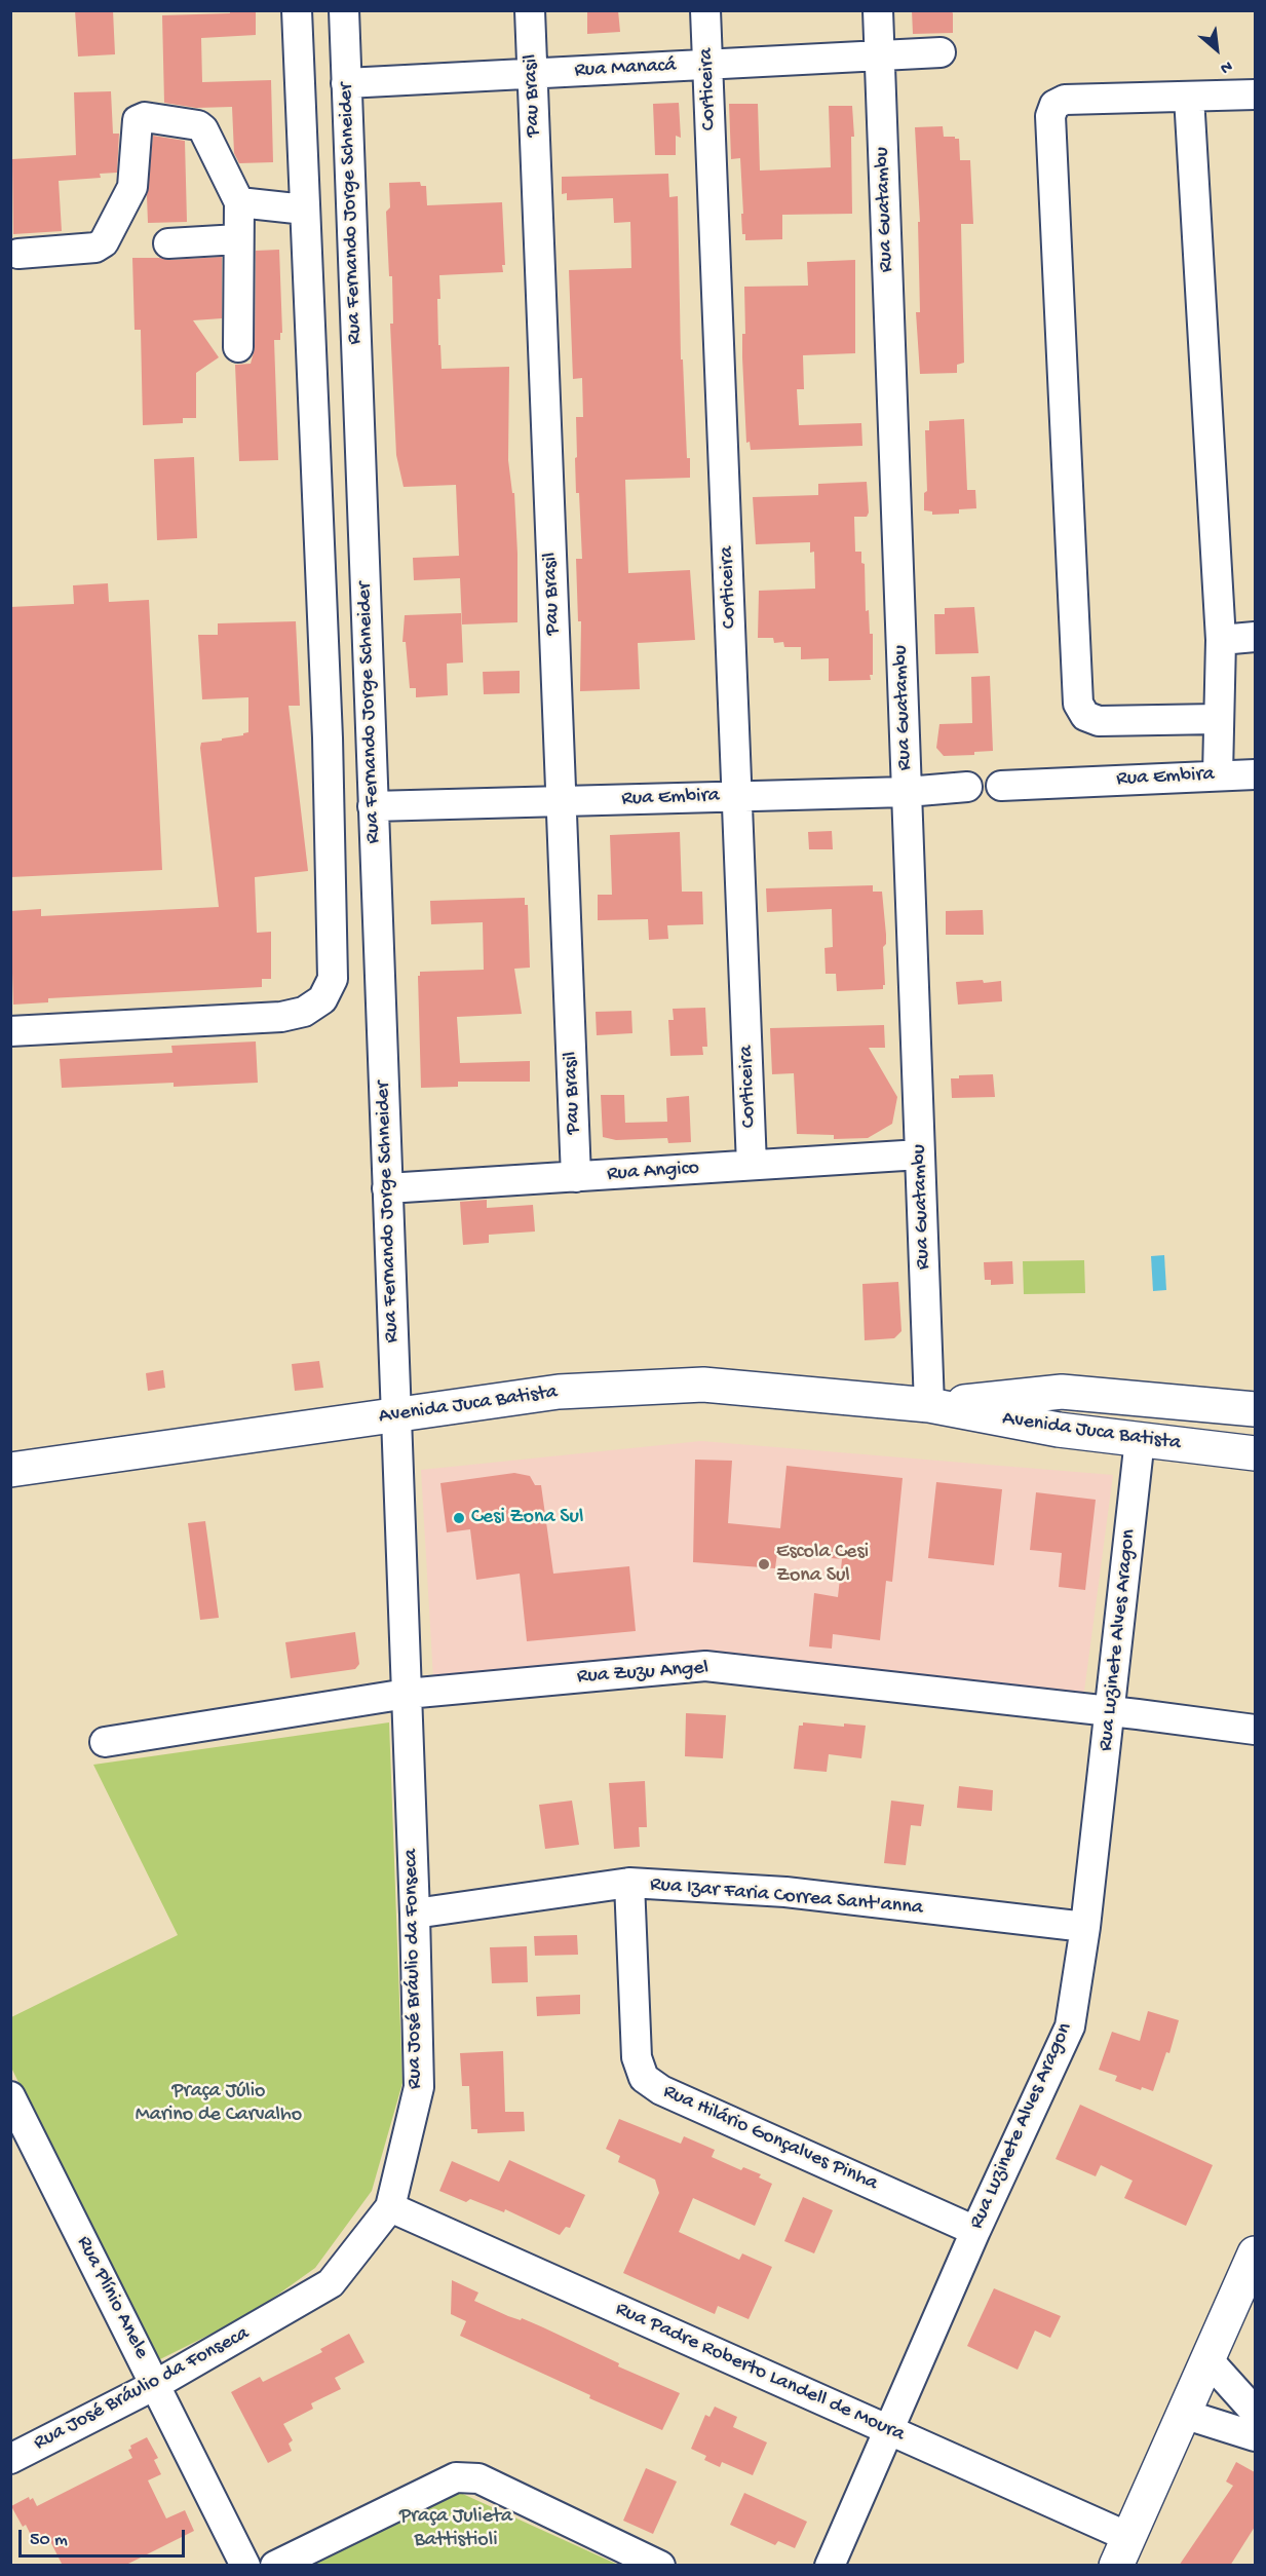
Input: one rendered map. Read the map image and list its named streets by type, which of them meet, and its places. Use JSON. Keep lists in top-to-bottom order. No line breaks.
{"streets":{"main road":["Avenida Juca Batista"],"street":["Rua Manacá","Corticeira","Pau Brasil","Rua Guatambu","Rua Fernando Jorge Schneider","Rua Embira","Rua Angico","Rua Luzinete Alves Aragon","Rua Zuzu Angel","Rua Izar Faria Correa Sant'anna","Rua José Bráulio da Fonseca","Rua Hilário Gonçalves Pinha","Rua Plínio Anele","Rua Padre Roberto Landell de Moura"]},"crossings":[["Rua Manacá","Corticeira"],["Rua Manacá","Pau Brasil"],["Rua Manacá","Rua Guatambu"],["Rua Manacá","Rua Fernando Jorge Schneider"],["Corticeira","Rua Embira"],["Corticeira","Rua Angico"],["Pau Brasil","Rua Embira"],["Pau Brasil","Rua Angico"],["Rua Guatambu","Rua Embira"],["Rua Guatambu","Rua Angico"],["Rua Guatambu","Avenida Juca Batista"],["Rua Fernando Jorge Schneider","Rua Embira"],["Rua Fernando Jorge Schneider","Rua Angico"],["Rua Fernando Jorge Schneider","Avenida Juca Batista"],["Rua Fernando Jorge Schneider","Rua José Bráulio da Fonseca"],["Avenida Juca Batista","Rua Luzinete Alves Aragon"],["Avenida Juca Batista","Rua José Bráulio da Fonseca"],["Rua Luzinete Alves Aragon","Rua Zuzu Angel"],["Rua Luzinete Alves Aragon","Rua Izar Faria Correa Sant'anna"],["Rua Luzinete Alves Aragon","Rua Hilário Gonçalves Pinha"],["Rua Luzinete Alves Aragon","Rua Padre Roberto Landell de Moura"],["Rua Zuzu Angel","Rua José Bráulio da Fonseca"],["Rua Izar Faria Correa Sant'anna","Rua José Bráulio da Fonseca"],["Rua Izar Faria Correa Sant'anna","Rua Hilário Gonçalves Pinha"],["Rua José Bráulio da Fonseca","Rua Plínio Anele"],["Rua José Bráulio da Fonseca","Rua Padre Roberto Landell de Moura"]],"parks":["Praça Júlio Marino de Carvalho","Praça Julieta Battistioli"],"places":["Cesi Zona Sul","Escola Cesi Zona Sul"],"scale_bar":"50 m","north":"bottom right"}
